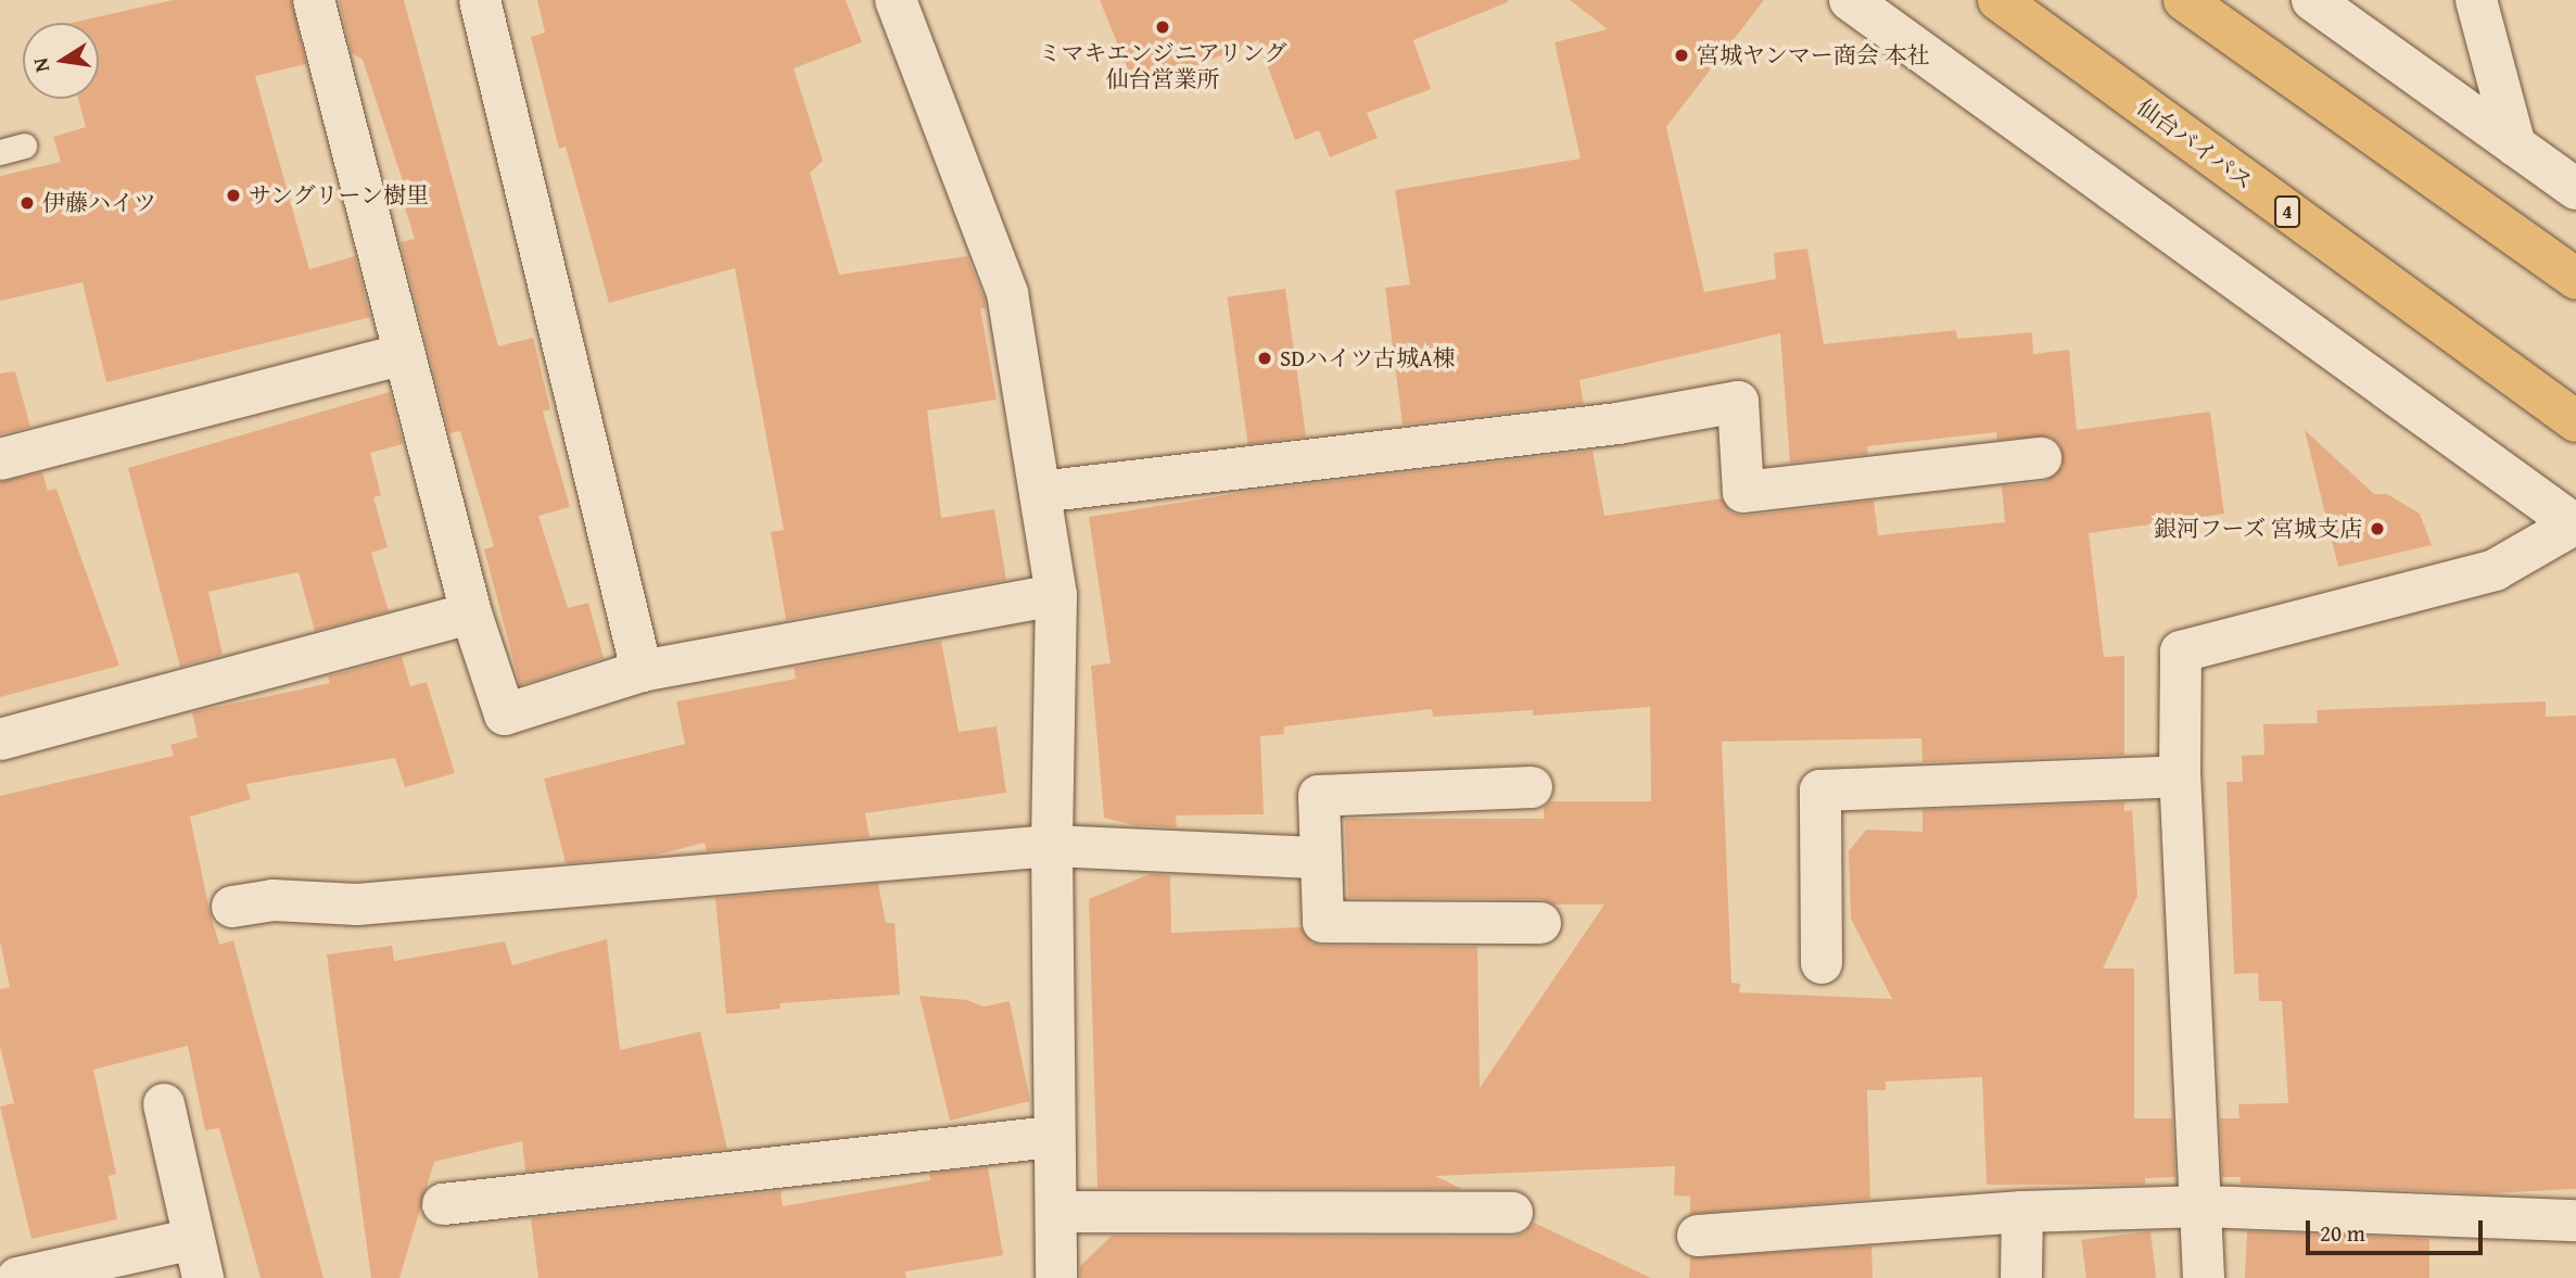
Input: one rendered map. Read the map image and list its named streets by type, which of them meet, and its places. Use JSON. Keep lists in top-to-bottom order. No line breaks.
{"streets":{"highway":["仙台バイパス","4"]},"places":["ミマキエンジニアリング 仙台営業所","宮城ヤンマー商会 本社","サングリーン樹里","伊藤ハイツ","SDハイツ古城A棟","銀河フーズ 宮城支店"],"scale_bar":"20 m","north":"left"}
